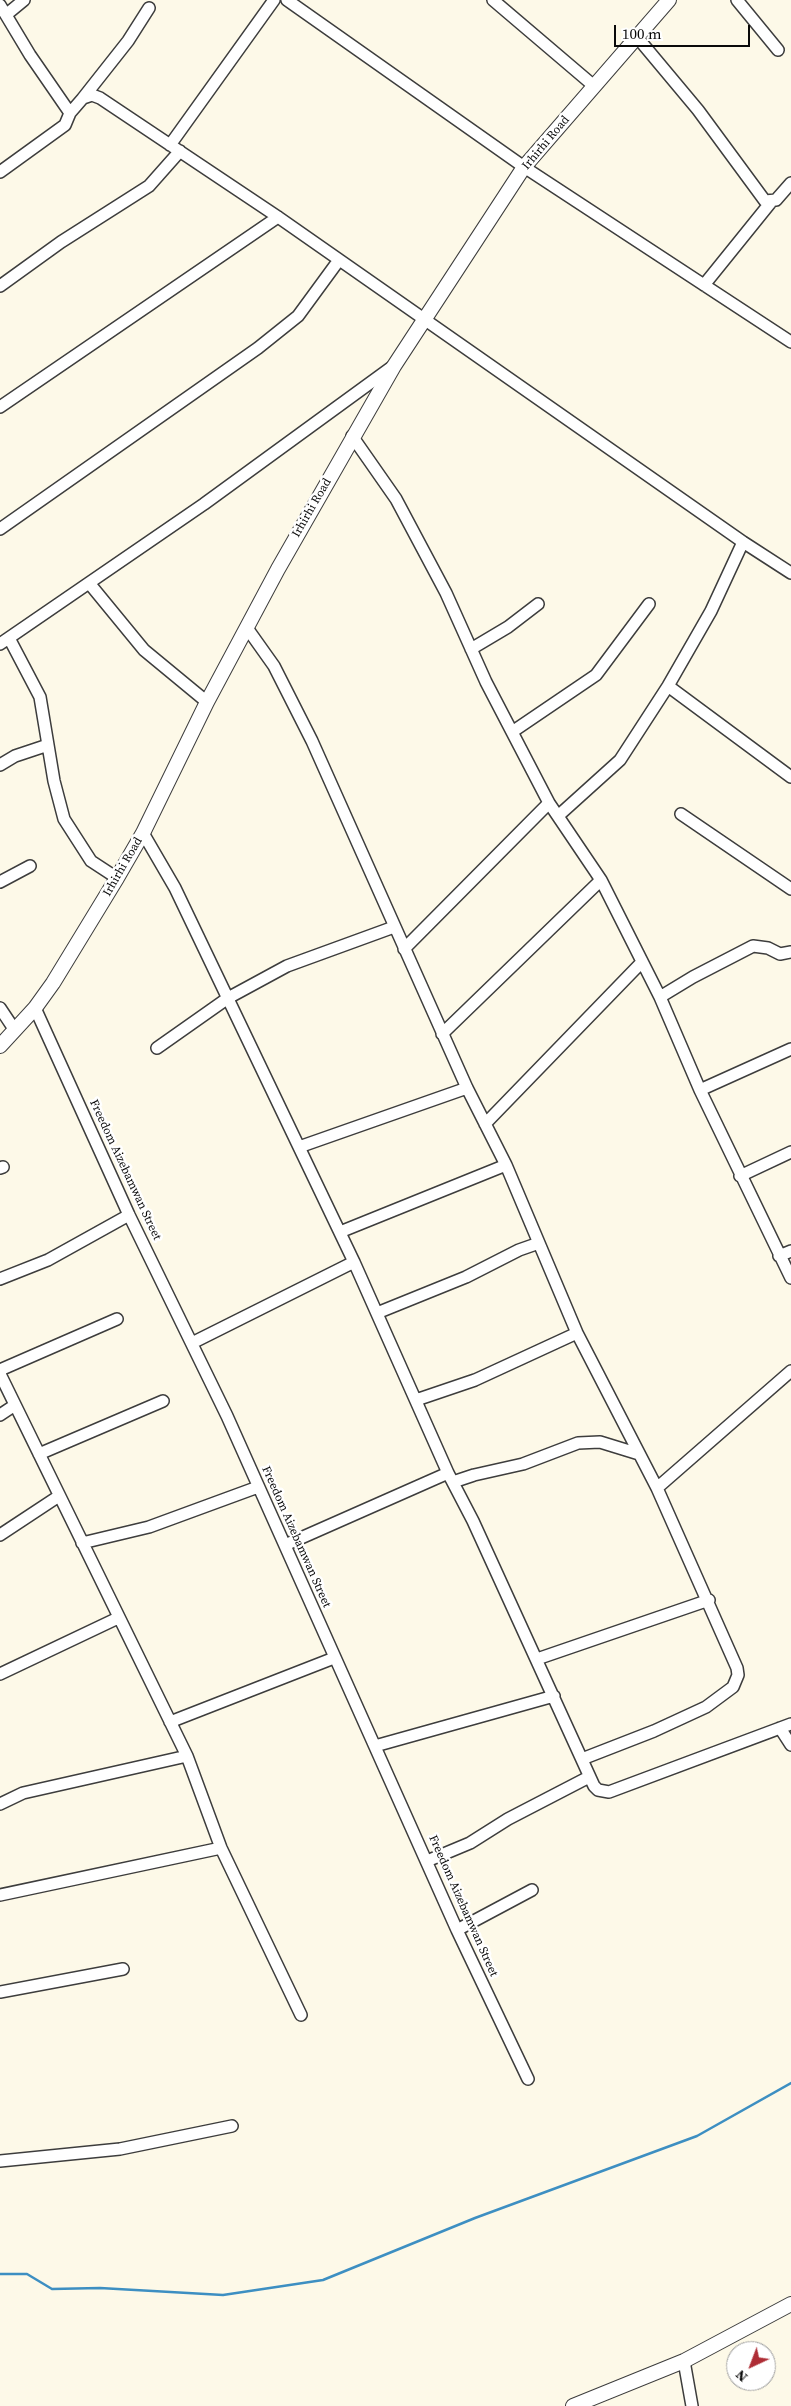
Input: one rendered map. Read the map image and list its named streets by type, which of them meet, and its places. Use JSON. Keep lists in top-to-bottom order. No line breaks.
{"streets":{"street":["Irhirhi Road","Freedom Aizebamwan Street"]},"crossings":[["Irhirhi Road","Freedom Aizebamwan Street"]],"scale_bar":"100 m","north":"bottom left"}
